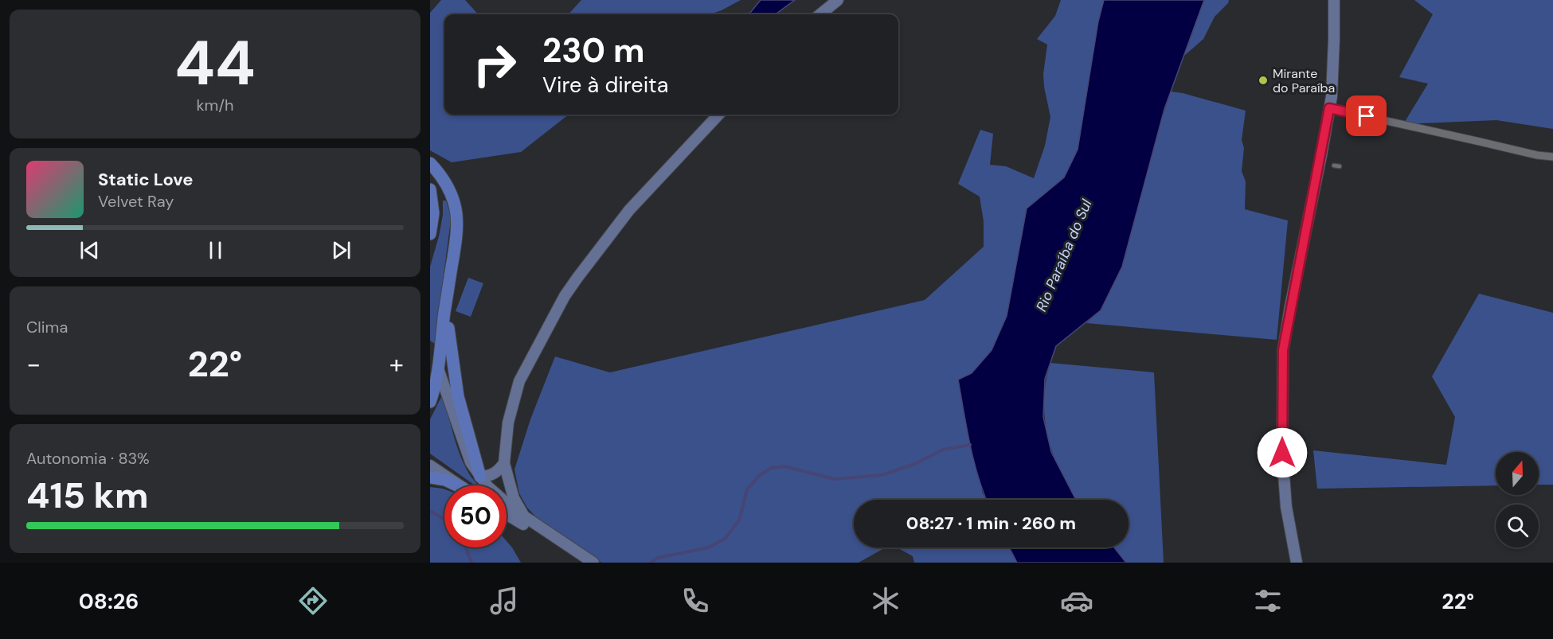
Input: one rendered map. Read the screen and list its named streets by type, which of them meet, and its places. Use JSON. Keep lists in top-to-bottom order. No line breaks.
{"water":["Rio Paraíba do Sul"],"places":["Mirante do Paraíba"],"north":"top","page":{"tile":[["44","km/h"],"Clima",["Autonomia · 83%","415 km"]],"turn":["230 m","Vire à direita"],"song":["Static Love","Velvet Ray"],"heat":["−","22°","+"],"limit":"50","trip":"08:27 · 1 min · 260 m","tabs":["08:26","22°"]}}
